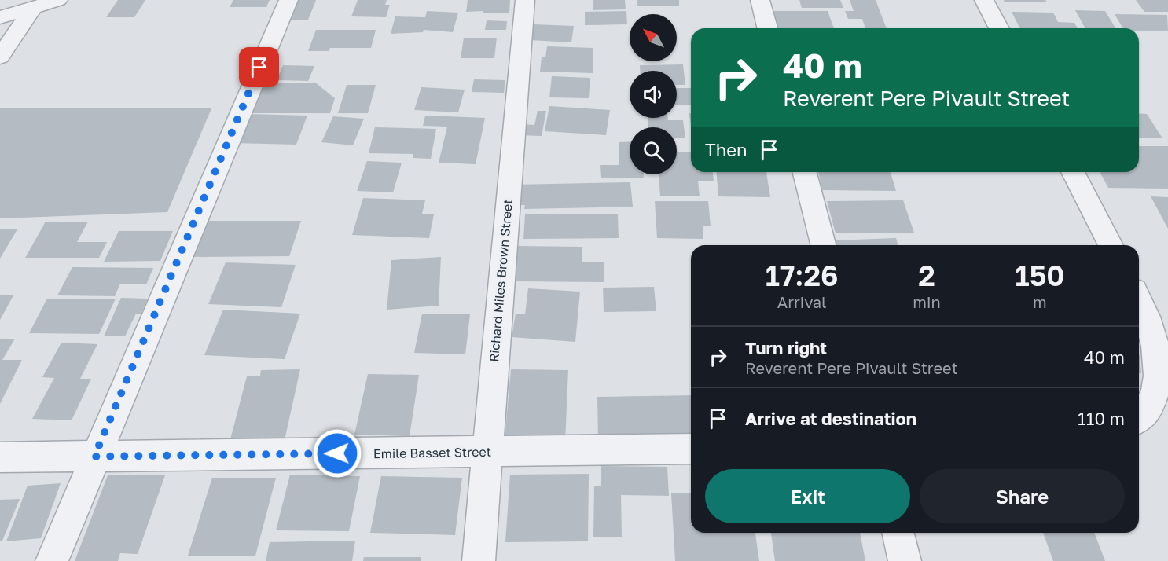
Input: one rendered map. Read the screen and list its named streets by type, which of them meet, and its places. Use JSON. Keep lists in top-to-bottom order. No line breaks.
{"streets":{"street":["Richard Miles Brown Street","Emile Basset Street"]},"crossings":[["Richard Miles Brown Street","Emile Basset Street"]],"north":"top left","page":{"turn":["40 m","Reverent Pere Pivault Street"],"then":"Then","eta":["17:26","Arrival","2","min","150","m"],"list":[{"name":"Turn right","note":"Reverent Pere Pivault Street","value":"40 m"},{"name":"Arrive at destination","value":"110 m"}],"buttons":["Exit","Share"]}}
